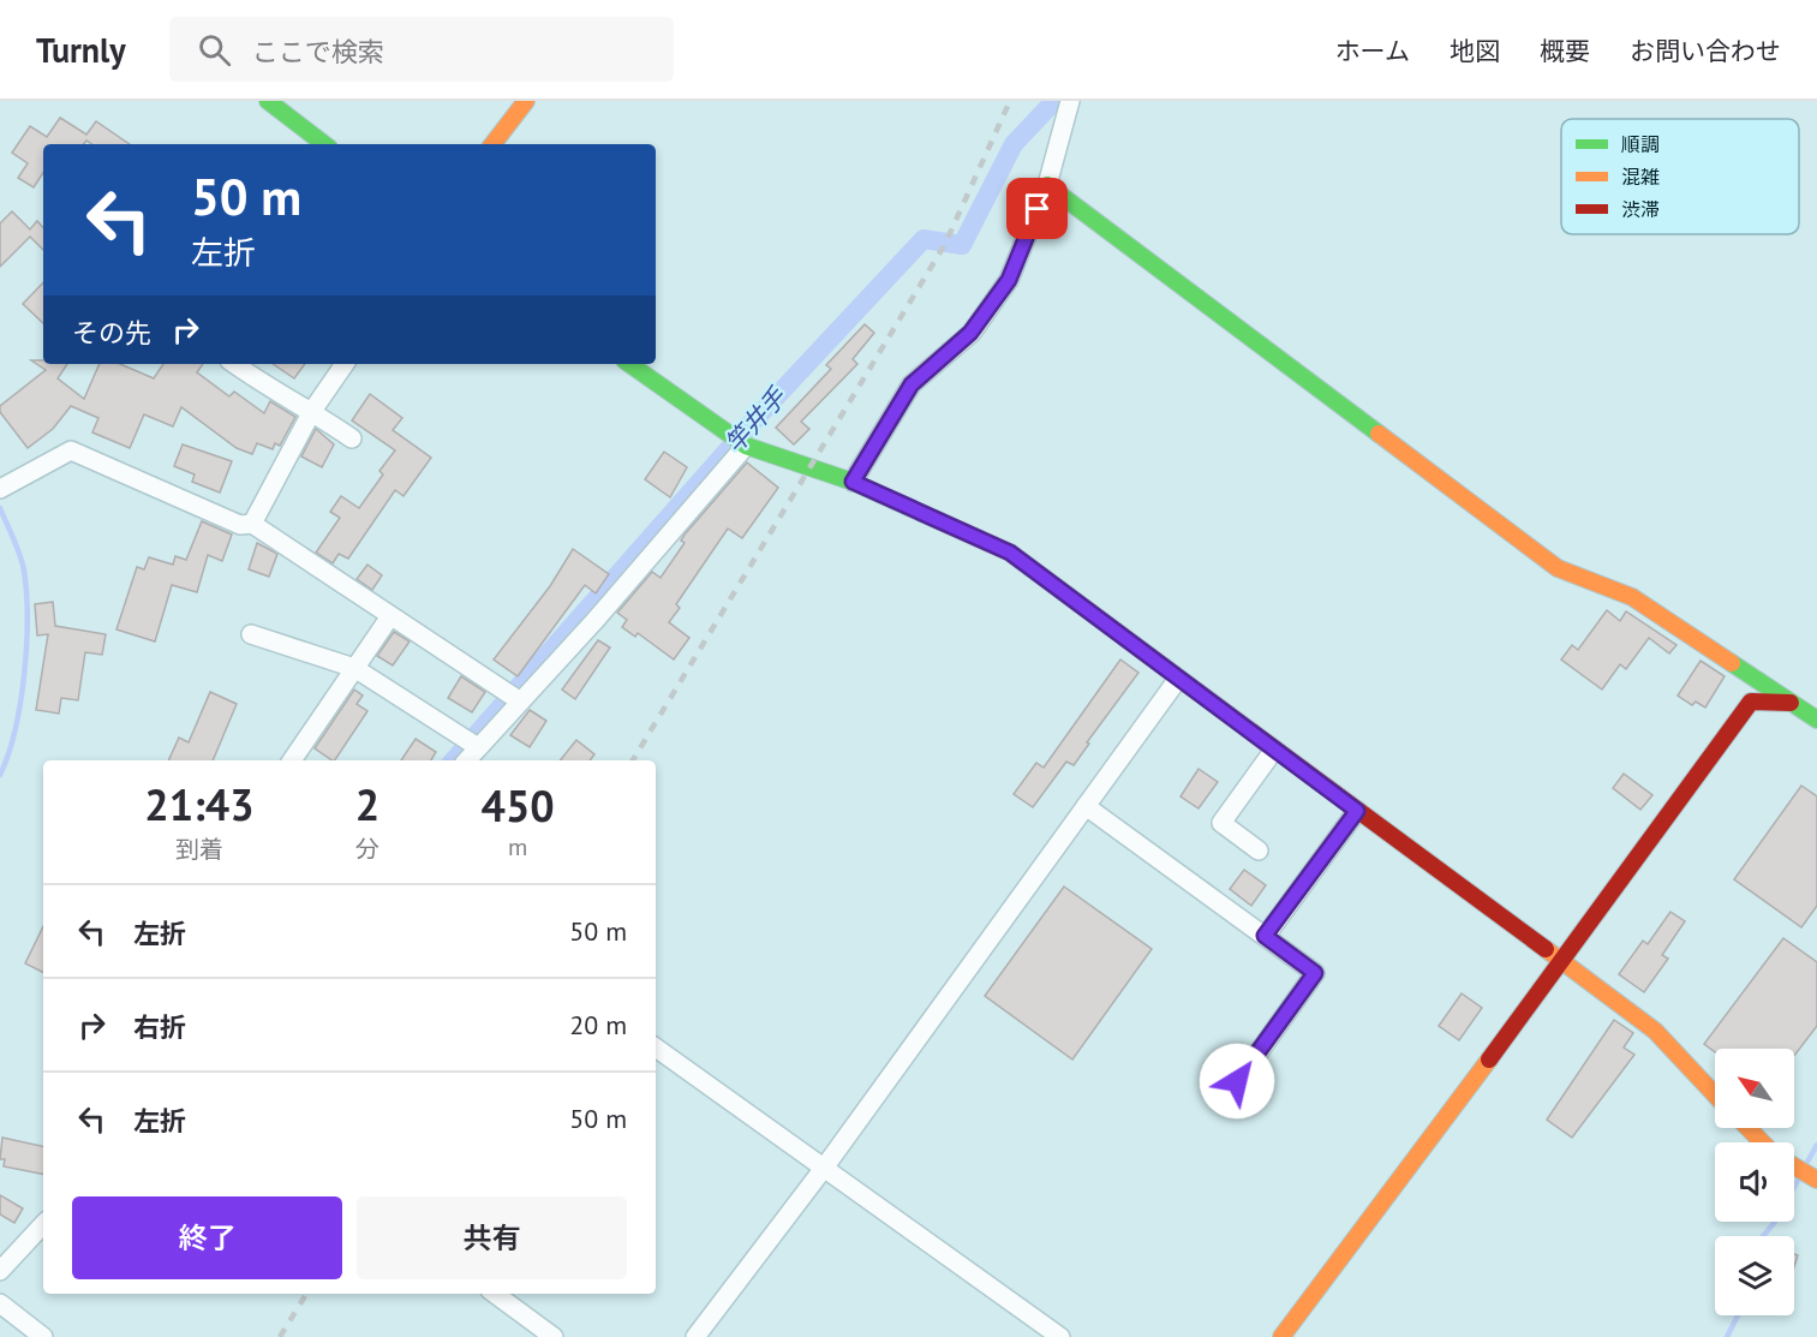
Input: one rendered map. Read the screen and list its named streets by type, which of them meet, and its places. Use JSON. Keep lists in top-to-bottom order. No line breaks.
{"water":["竿井手"],"legend":["順調","混雑","渋滞"],"north":"top left","page":{"header":"Turnly","search":"ここで検索","nav":["ホーム","地図","概要","お問い合わせ"],"turn":["50 m","左折"],"then":"その先","eta":["21:43","到着","2","分","450","m"],"list":[{"name":"左折","value":"50 m"},{"name":"右折","value":"20 m"},{"name":"左折","value":"50 m"}],"buttons":["終了","共有"]}}
